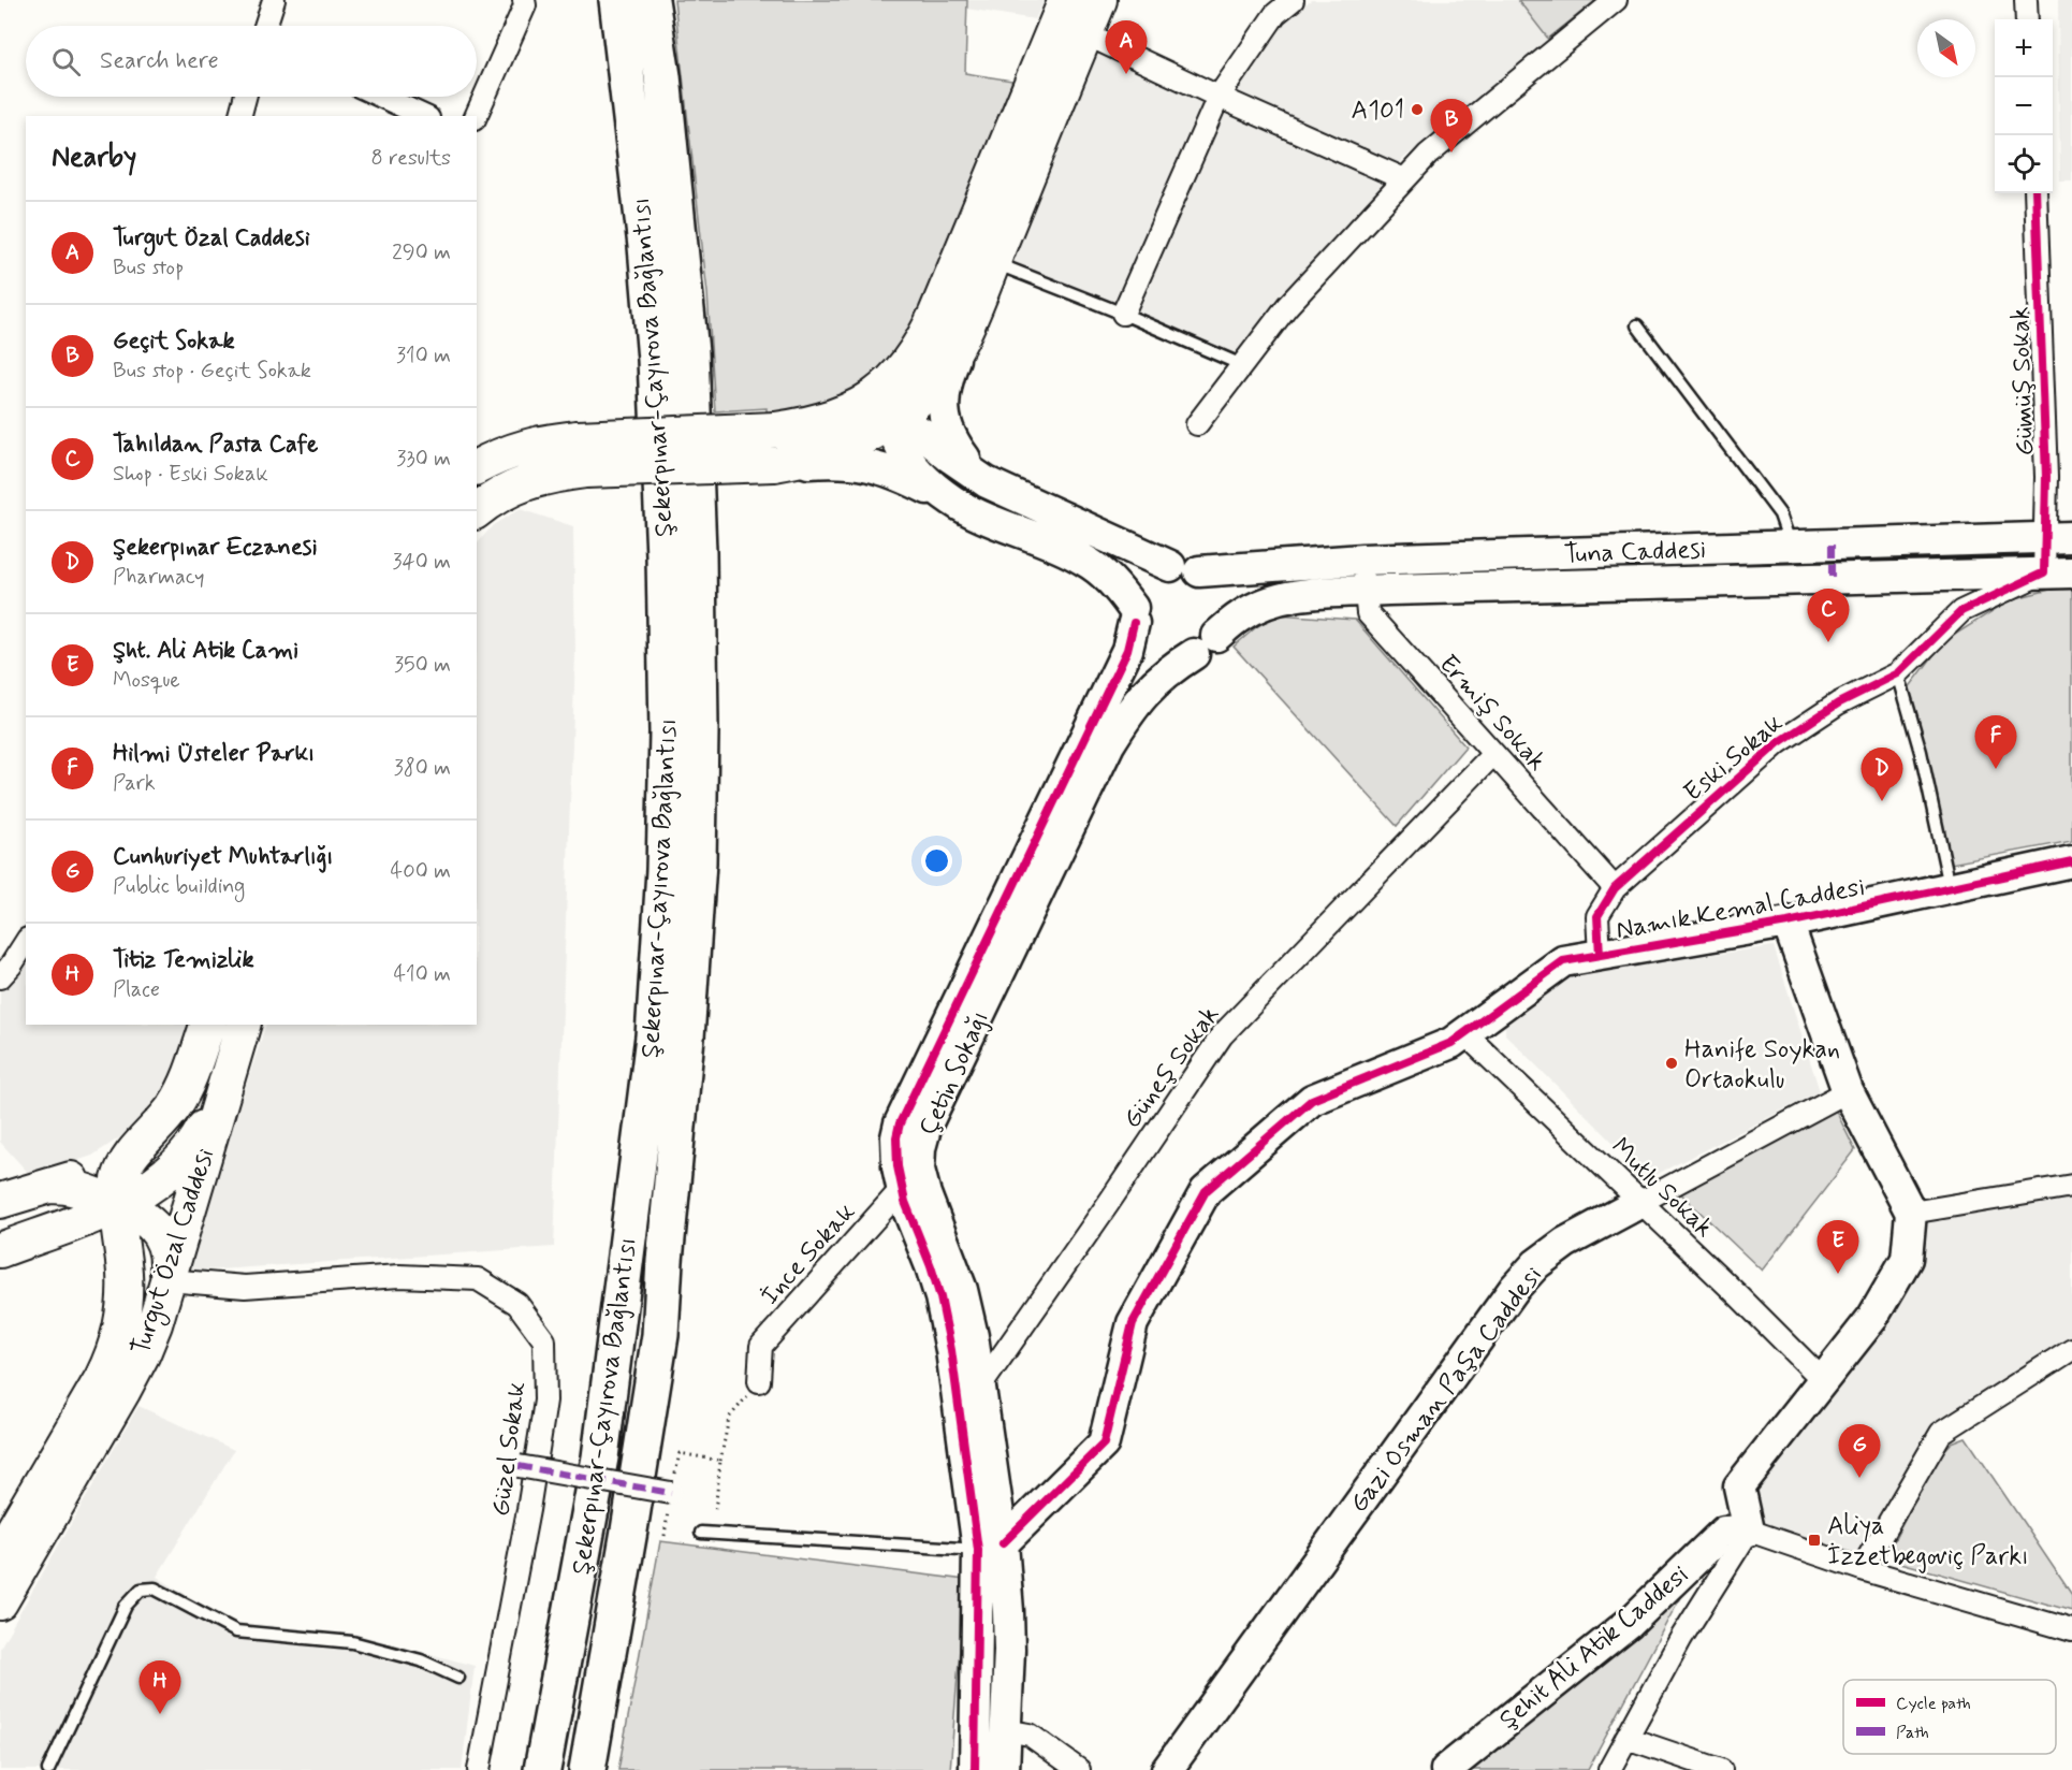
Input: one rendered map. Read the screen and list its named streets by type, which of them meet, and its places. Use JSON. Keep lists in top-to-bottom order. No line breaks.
{"streets":{"highway":["Şekerpınar-Çayırova Bağlantısı"],"main road":["Turgut Özal Caddesi"],"street":["Gümüş Sokak","Tuna Caddesi","Ermiş Sokak","Eski Sokak","Namık Kemal Caddesi","Güneş Sokak","Çetin Sokağı","Mutlu Sokak","İnce Sokak","Gazi Osman Paşa Caddesi","Güzel Sokak","Şehit Ali Atik Caddesi"]},"crossings":[["Gümüş Sokak","Tuna Caddesi"],["Gümüş Sokak","Eski Sokak"],["Tuna Caddesi","Ermiş Sokak"],["Tuna Caddesi","Eski Sokak"],["Tuna Caddesi","Çetin Sokağı"],["Ermiş Sokak","Eski Sokak"],["Ermiş Sokak","Güneş Sokak"],["Eski Sokak","Namık Kemal Caddesi"],["Namık Kemal Caddesi","Çetin Sokağı"],["Namık Kemal Caddesi","Mutlu Sokak"],["Güneş Sokak","Çetin Sokağı"],["Çetin Sokağı","İnce Sokak"],["Mutlu Sokak","Gazi Osman Paşa Caddesi"],["Turgut Özal Caddesi","Güzel Sokak"]],"places":{"other":["A101","Hanife Soykan Ortaokulu"],"transit":["Aliya İzzetbegoviç Parkı"]},"legend":["Cycle path","Path"],"north":"bottom right","page":{"map_buttons":["+","−"],"pins":["A","B","C","F","D","E","G","H"],"search":"Search here","heading":["Nearby","8 results"],"list":[{"mark":"A","name":"Turgut Özal Caddesi","note":"Bus stop","value":"290 m"},{"mark":"B","name":"Geçit Sokak","note":"Bus stop · Geçit Sokak","value":"310 m"},{"mark":"C","name":"Tahıldan Pasta Cafe","note":"Shop · Eski Sokak","value":"330 m"},{"mark":"D","name":"Şekerpınar Eczanesi","note":"Pharmacy","value":"340 m"},{"mark":"E","name":"Şht. Ali Atik Cami","note":"Mosque","value":"350 m"},{"mark":"F","name":"Hilmi Üsteler Parkı","note":"Park","value":"380 m"},{"mark":"G","name":"Cunhuriyet Muhtarlığı","note":"Public building","value":"400 m"},{"mark":"H","name":"Titiz Temizlik","note":"Place","value":"410 m"}]}}
